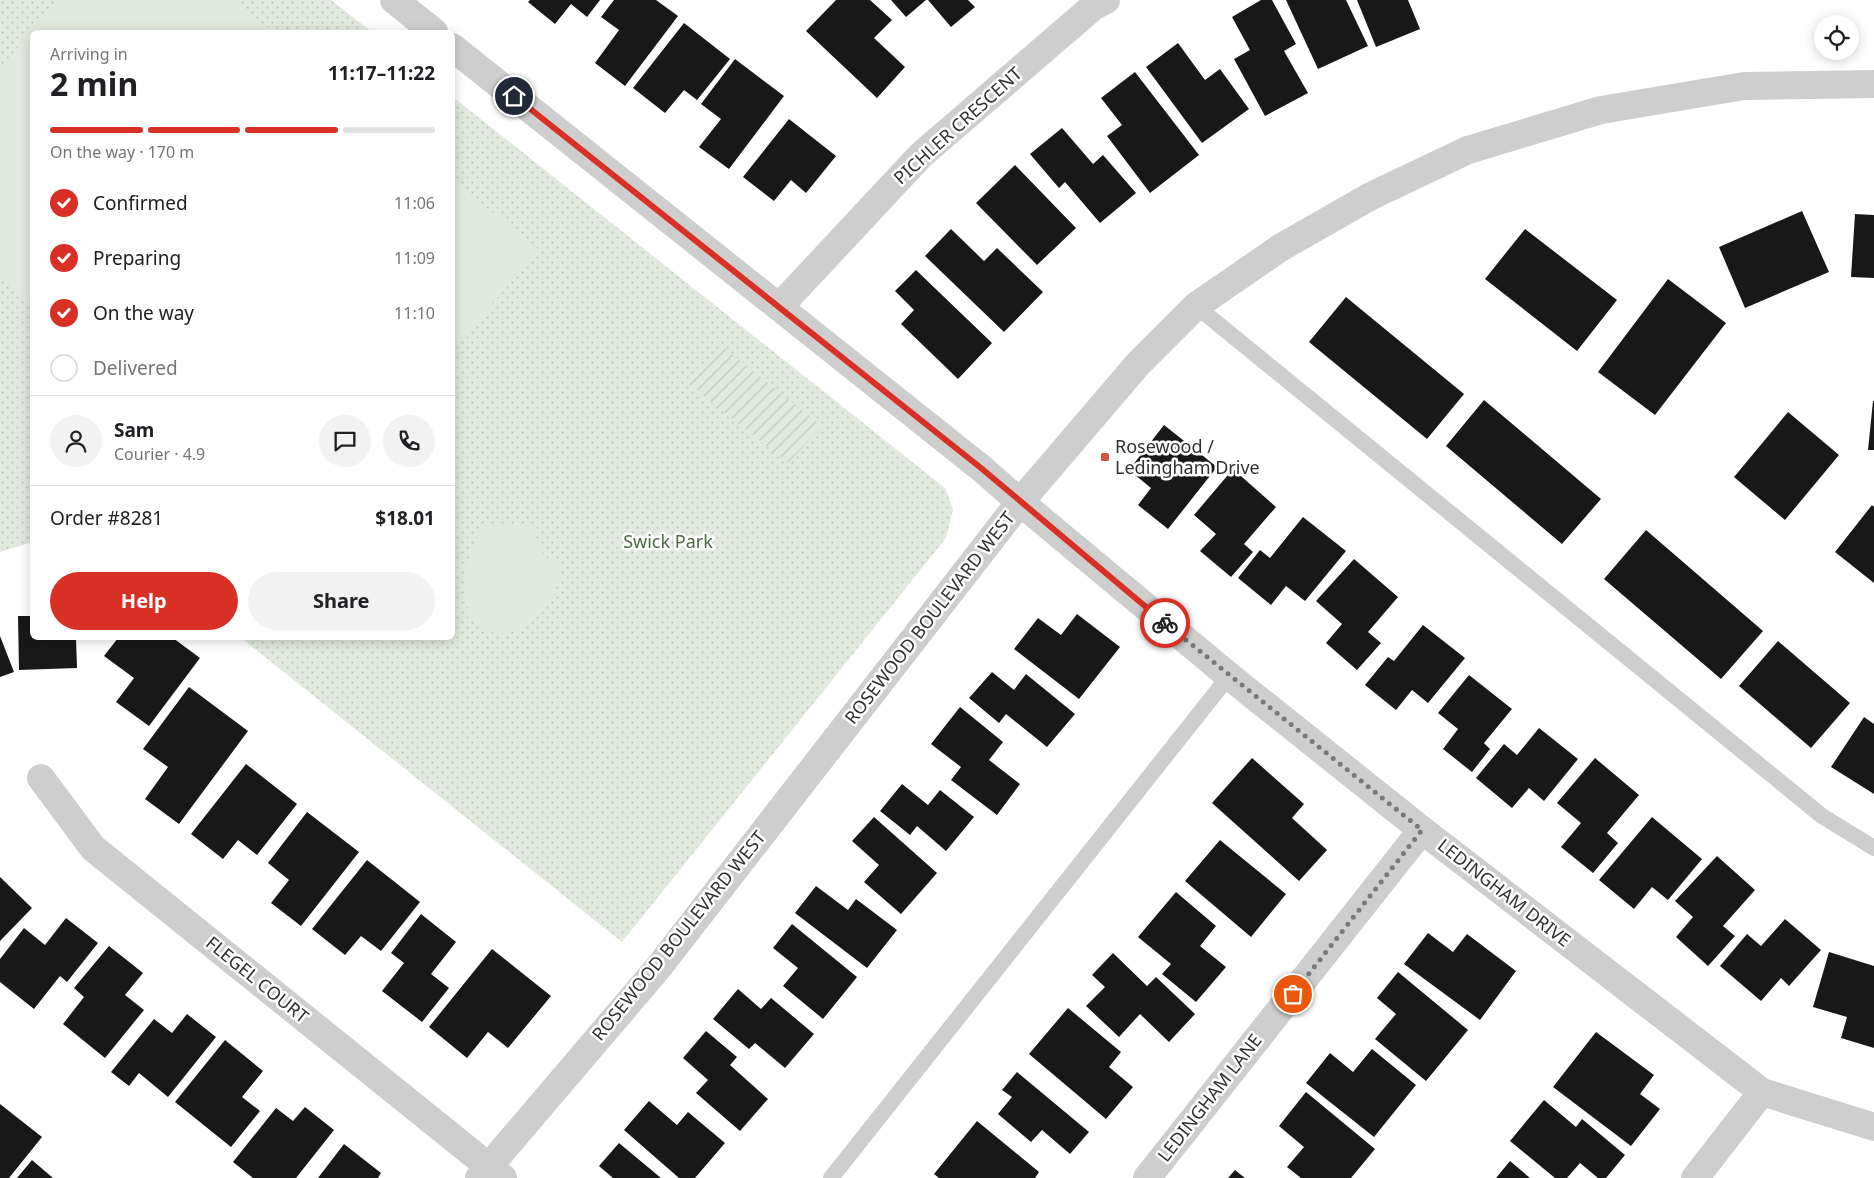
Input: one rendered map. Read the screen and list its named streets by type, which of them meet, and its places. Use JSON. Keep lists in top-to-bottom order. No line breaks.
{"streets":{"street":["PICHLER CRESCENT","ROSEWOOD BOULEVARD WEST","LEDINGHAM DRIVE","FLEGEL COURT","LEDINGHAM LANE"]},"crossings":[["PICHLER CRESCENT","LEDINGHAM DRIVE"],["ROSEWOOD BOULEVARD WEST","LEDINGHAM DRIVE"],["ROSEWOOD BOULEVARD WEST","FLEGEL COURT"],["LEDINGHAM DRIVE","LEDINGHAM LANE"]],"parks":["Swick Park"],"places":{"transit":["Rosewood / Ledingham Drive"]},"page":{"heading":["2 min","Arriving in","11:17–11:22"],"panel":["Sam","Courier · 4.9","Order #8281","$18.01"],"bar":"On the way · 170 m","list":[["Confirmed","11:06"],["Preparing","11:09"],["On the way","11:10"],"Delivered"],"buttons":["Help","Share"]}}
